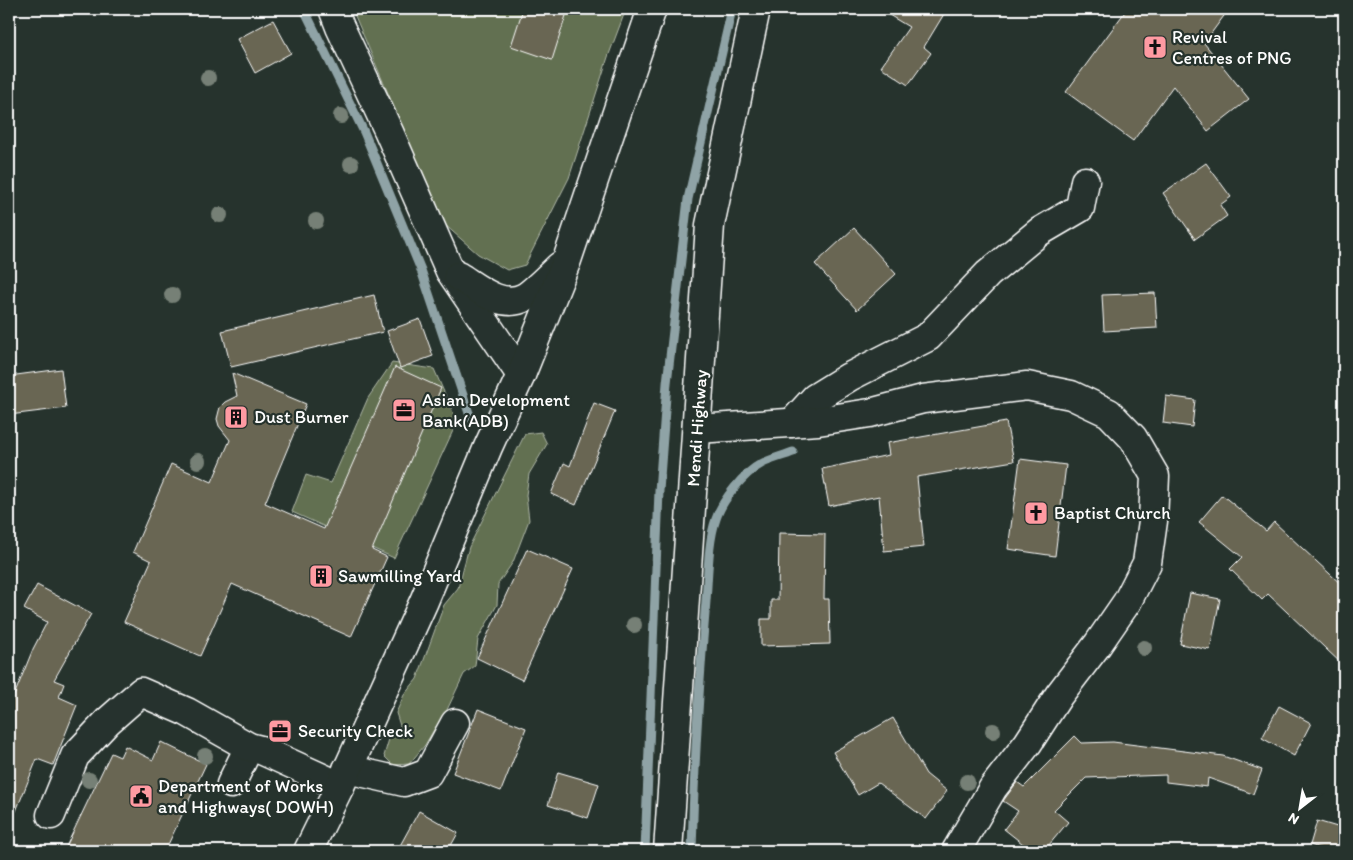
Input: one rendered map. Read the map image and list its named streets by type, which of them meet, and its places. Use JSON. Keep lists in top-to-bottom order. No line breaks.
{"streets":{"street":["Mendi Highway"]},"places":{"church":["Revival Centres of PNG","Baptist Church"],"office":["Asian Development Bank(ADB)","Security Check"],"building":["Dust Burner","Sawmilling Yard"],"public building":["Department of Works and Highways( DOWH)"]},"north":"bottom left"}
